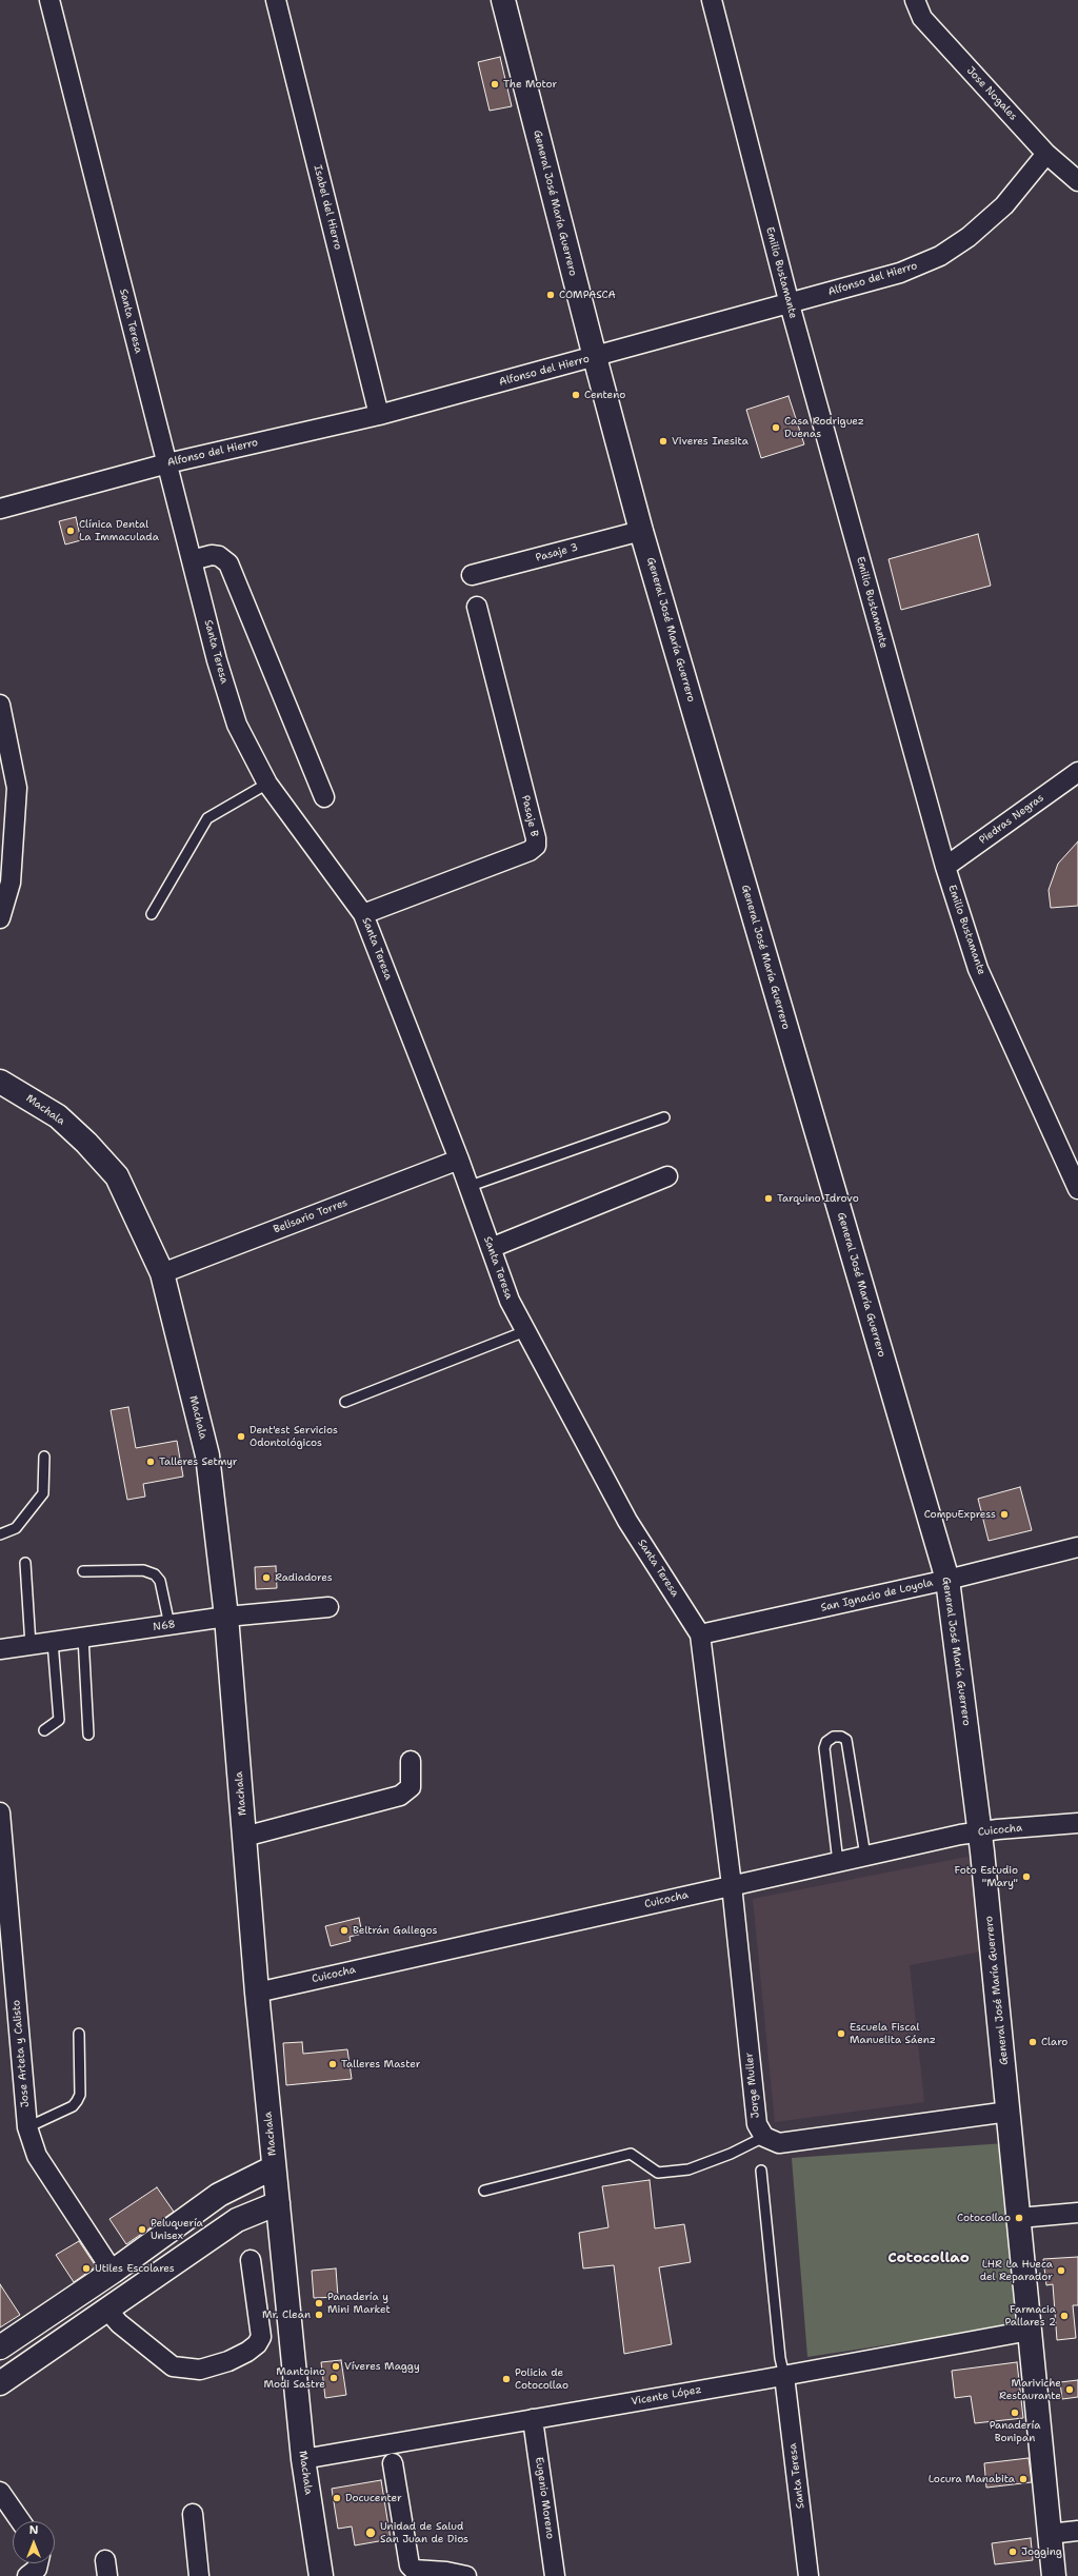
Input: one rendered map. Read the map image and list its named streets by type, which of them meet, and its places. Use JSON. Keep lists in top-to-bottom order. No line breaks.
{"streets":{"street":["Jose Nogales","General José María Guerrero","Isabel del Hierro","Emilio Bustamante","Alfonso del Hierro","Santa Teresa","Pasaje 3","Pasaje B","Piedras Negras","Machala","Belisario Torres","San Ignacio de Loyola","N68","Cuicocha","Jose Arteta y Calisto","Jorge Muller","Vicente López","Eugenio Moreno"]},"crossings":[["Jose Nogales","Alfonso del Hierro"],["General José María Guerrero","Alfonso del Hierro"],["General José María Guerrero","Pasaje 3"],["General José María Guerrero","San Ignacio de Loyola"],["General José María Guerrero","Cuicocha"],["General José María Guerrero","Vicente López"],["Isabel del Hierro","Alfonso del Hierro"],["Emilio Bustamante","Alfonso del Hierro"],["Emilio Bustamante","Piedras Negras"],["Alfonso del Hierro","Santa Teresa"],["Santa Teresa","Pasaje B"],["Santa Teresa","Belisario Torres"],["Santa Teresa","San Ignacio de Loyola"],["Santa Teresa","Cuicocha"],["Santa Teresa","Jorge Muller"],["Santa Teresa","Vicente López"],["Machala","Belisario Torres"],["Machala","N68"],["Machala","Cuicocha"],["Machala","Vicente López"],["Cuicocha","Jorge Muller"],["Vicente López","Eugenio Moreno"]],"districts":["Cotocollao"],"places":["The Motor","COMPASCA","Centeno","Casa Rodriguez Duenas","Viveres Inesita","Clínica Dental La Immaculada","Tarquino Idrovo","Dent'est Servicios Odontológicos","Talleres Setmyr","CompuExpress","Radiadores","Foto Estudio \"Mary\"","Beltrán Gallegos","Escuela Fiscal Manuelita Sáenz","Claro","Talleres Master","Cotocollao","Peluquería Unisex","Utiles Escolares","LHR La Hueca del Reparador","Panadería y Mini Market","Mr. Clean","Farmacia Pallares 2","Víveres Maggy","Mantoino Modi Sastre","Policia de Cotocollao","Mariviche Restaurante","Panadería Bonipan","Locura Manabita","Docucenter","Unidad de Salud San Juan de Dios","Jogging"],"north":"top"}
